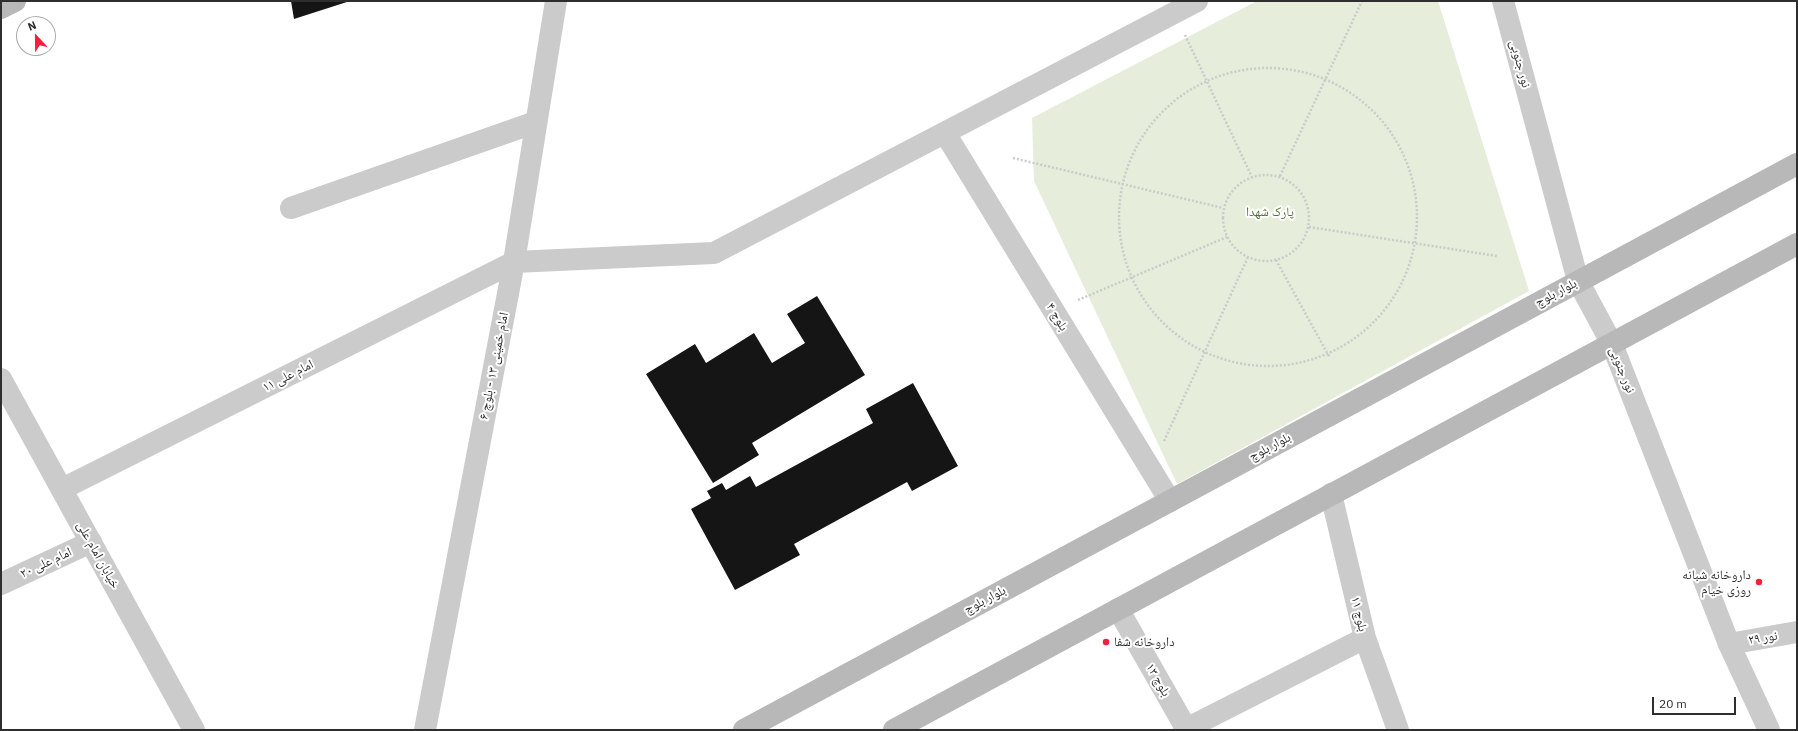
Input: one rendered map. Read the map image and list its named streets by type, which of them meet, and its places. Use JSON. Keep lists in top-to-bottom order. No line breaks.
{"streets":{"main road":["بلوار بلوچ"],"street":["نور جنوبی","بلوچ ۴","امام خمینی ۱۳ - بلوچ ۶","امام علی ۱۱","خیابان امام علی","امام علی ۲۰","بلوچ ۱۱","نور ۲۹","بلوچ ۱۳"]},"crossings":[["نور جنوبی","بلوار بلوچ"],["نور جنوبی","نور ۲۹"],["بلوار بلوچ","بلوچ ۴"],["امام خمینی ۱۳ - بلوچ ۶","امام علی ۱۱"],["امام علی ۱۱","خیابان امام علی"],["خیابان امام علی","امام علی ۲۰"]],"parks":["پارک شهدا"],"places":["داروخانه شبانه روزی خیام","داروخانه شفا"],"scale_bar":"20 m","north":"top"}
